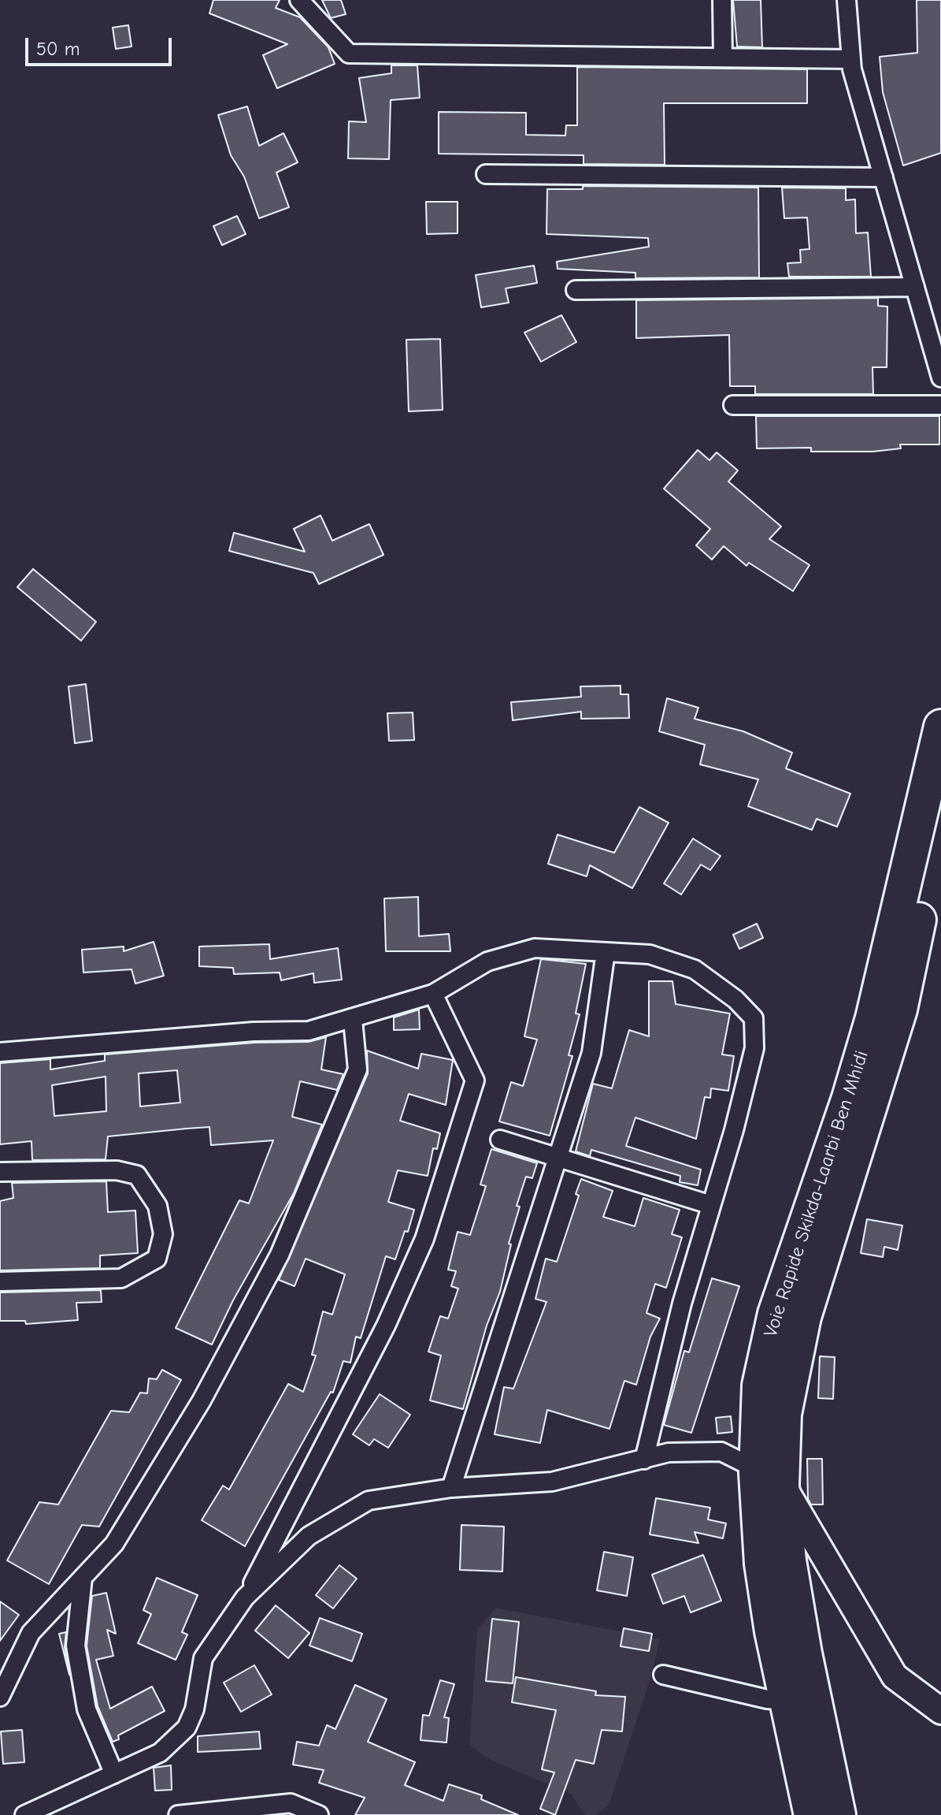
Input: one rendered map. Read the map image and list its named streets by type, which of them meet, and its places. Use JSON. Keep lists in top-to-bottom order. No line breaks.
{"streets":{"highway":["Voie Rapide Skikda-Laarbi Ben Mhidi"]},"scale_bar":"50 m"}
